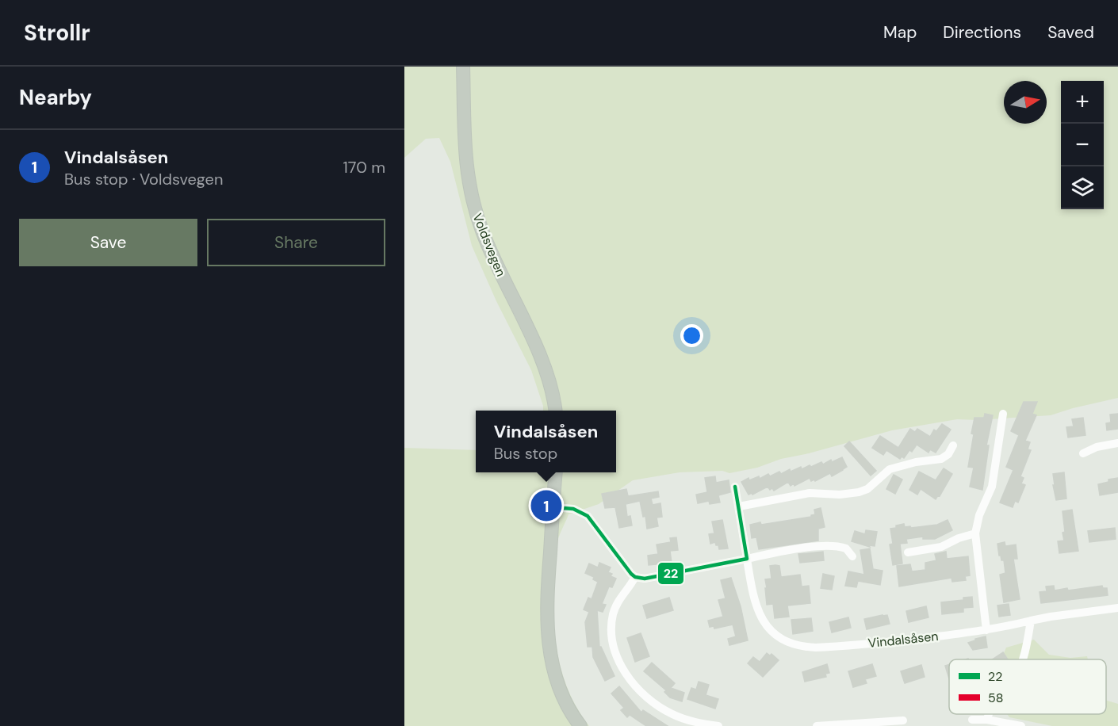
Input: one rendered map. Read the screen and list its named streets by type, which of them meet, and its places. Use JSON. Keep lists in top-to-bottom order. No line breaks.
{"streets":{"highway":["Voldsvegen"],"street":["Vindalsåsen"]},"lines":["transit line 22"],"legend":["22","58"],"north":"right","page":{"header":"Strollr","nav":["Map","Directions","Saved"],"heading":"Nearby","map_buttons":["+","−"],"list":[{"mark":"1","name":"Vindalsåsen","note":"Bus stop · Voldsvegen","value":"170 m"}],"buttons":["Save","Share"],"popup":["Vindalsåsen","Bus stop"],"pins":"1"}}
